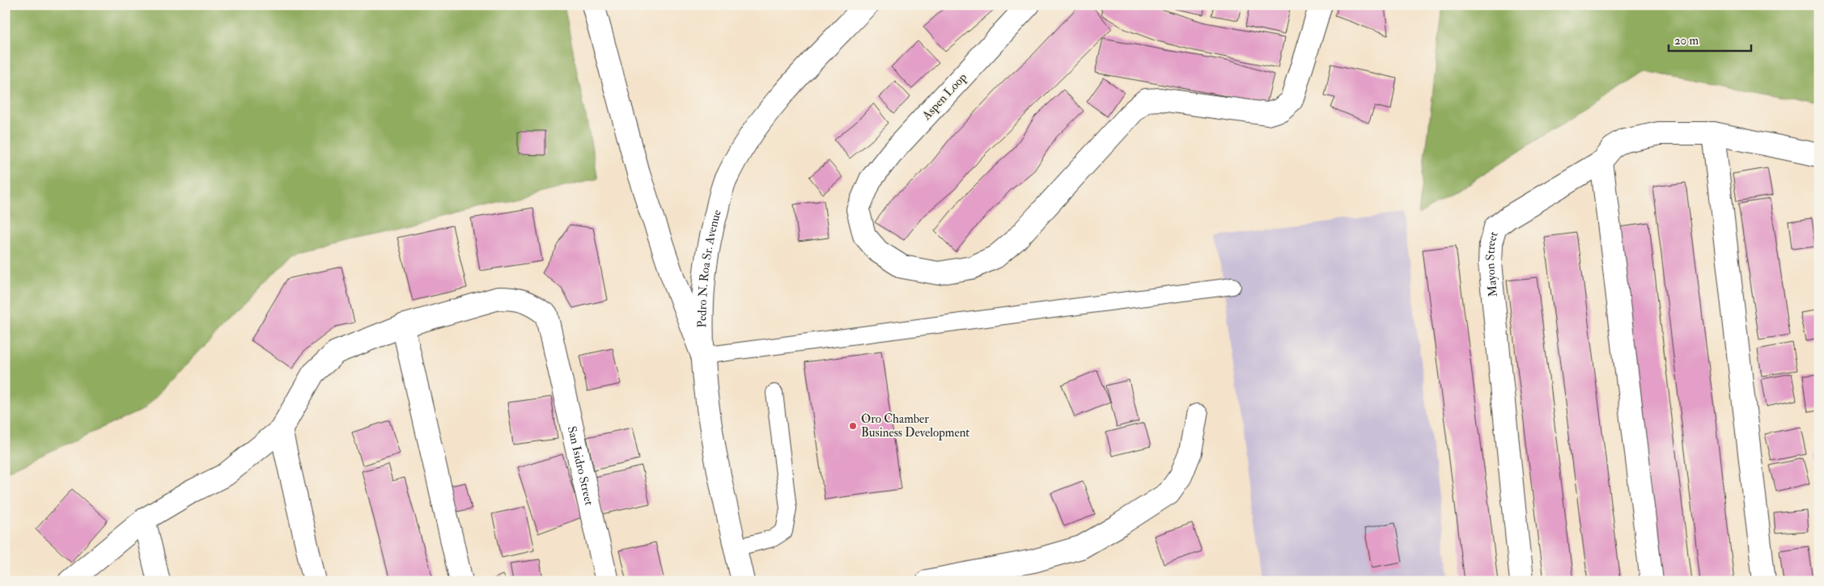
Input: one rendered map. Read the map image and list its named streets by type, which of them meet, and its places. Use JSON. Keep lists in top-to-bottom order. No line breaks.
{"streets":{"street":["Aspen Loop","Mayon Street","Pedro N. Roa Sr. Avenue","San Isidro Street"]},"places":["Oro Chamber Business Development"],"scale_bar":"20 m"}
